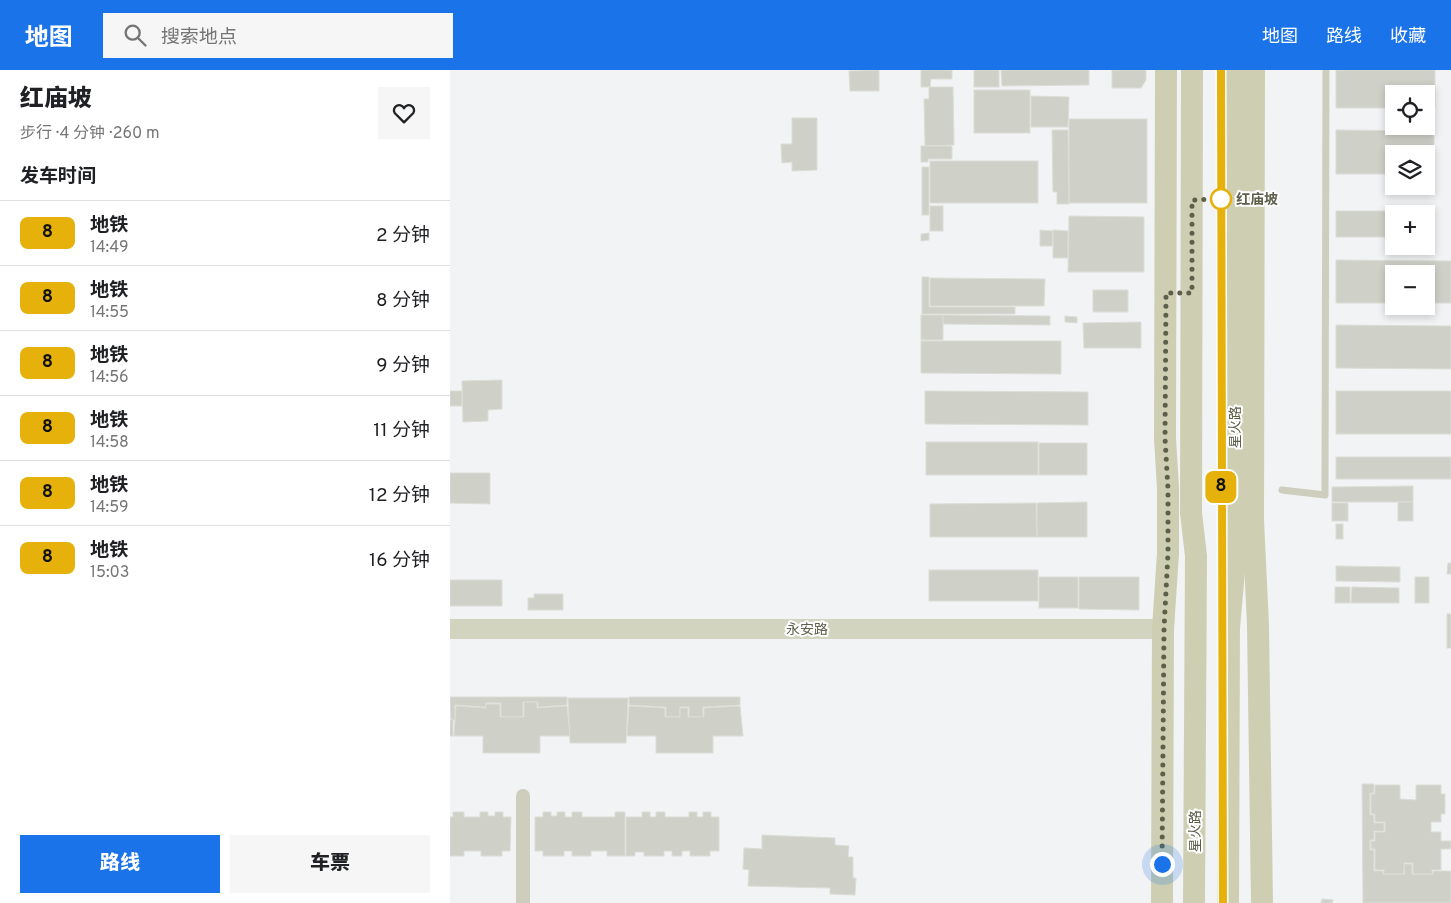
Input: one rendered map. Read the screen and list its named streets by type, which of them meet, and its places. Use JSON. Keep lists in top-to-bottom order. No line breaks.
{"streets":{"main road":["星火路"],"street":["永安路"]},"places":["红庙坡"],"lines":["metro line 8"],"page":{"header":"地图","search":"搜索地点","nav":["地图","路线","收藏"],"heading":[["红庙坡","步行 · 4 分钟 · 260 m"],"发车时间"],"on_map":"8","map_buttons":["+","−"],"list":[{"mark":"8","name":"地铁","note":"14:49","value":"2 分钟"},{"mark":"8","name":"地铁","note":"14:55","value":"8 分钟"},{"mark":"8","name":"地铁","note":"14:56","value":"9 分钟"},{"mark":"8","name":"地铁","note":"14:58","value":"11 分钟"},{"mark":"8","name":"地铁","note":"14:59","value":"12 分钟"},{"mark":"8","name":"地铁","note":"15:03","value":"16 分钟"}],"buttons":["路线","车票"]}}
